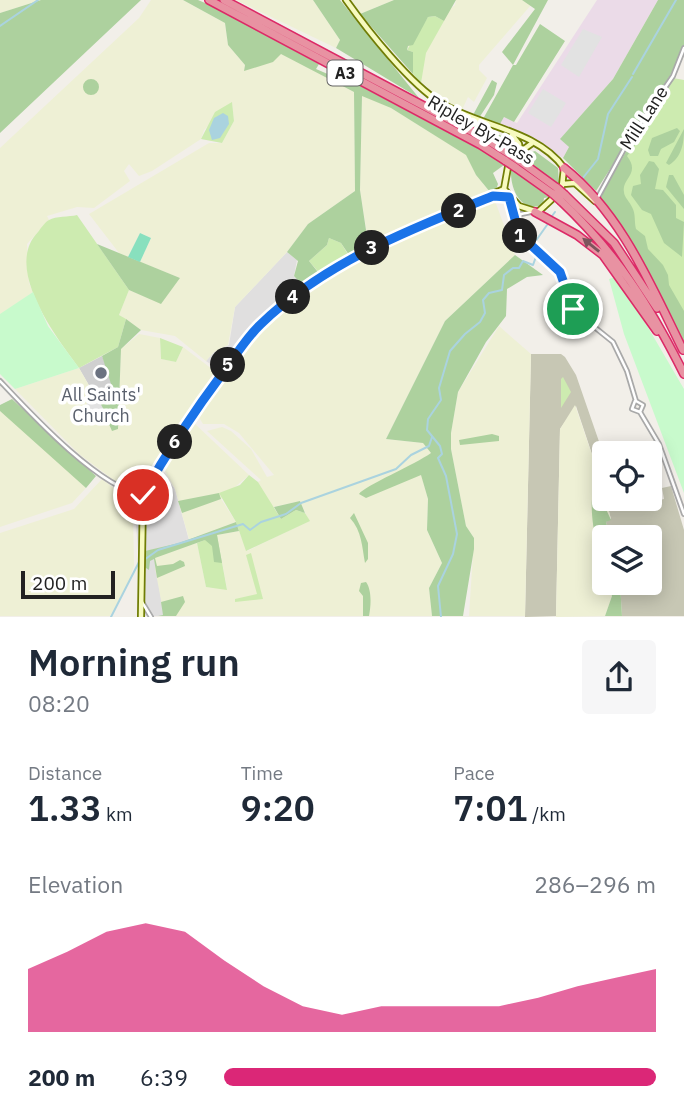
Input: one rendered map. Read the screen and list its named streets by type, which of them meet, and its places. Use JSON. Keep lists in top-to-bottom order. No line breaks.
{"streets":{"highway":["A3","Ripley By-Pass"],"street":["Mill Lane"]},"crossings":[["A3","Mill Lane"],["A3","Ripley By-Pass"]],"places":["All Saints' Church"],"scale_bar":"200 m","page":{"pins":["2","1","3","4","5","6"],"scale":"200 m","heading":["Morning run","08:20"],"stats":[["Distance","1.33 km"],["Time","9:20"],["Pace","7:01 /km"]],"chart":["Elevation","286–296 m"],"list":[{"name":"200 m","note":"6:39"}]}}
